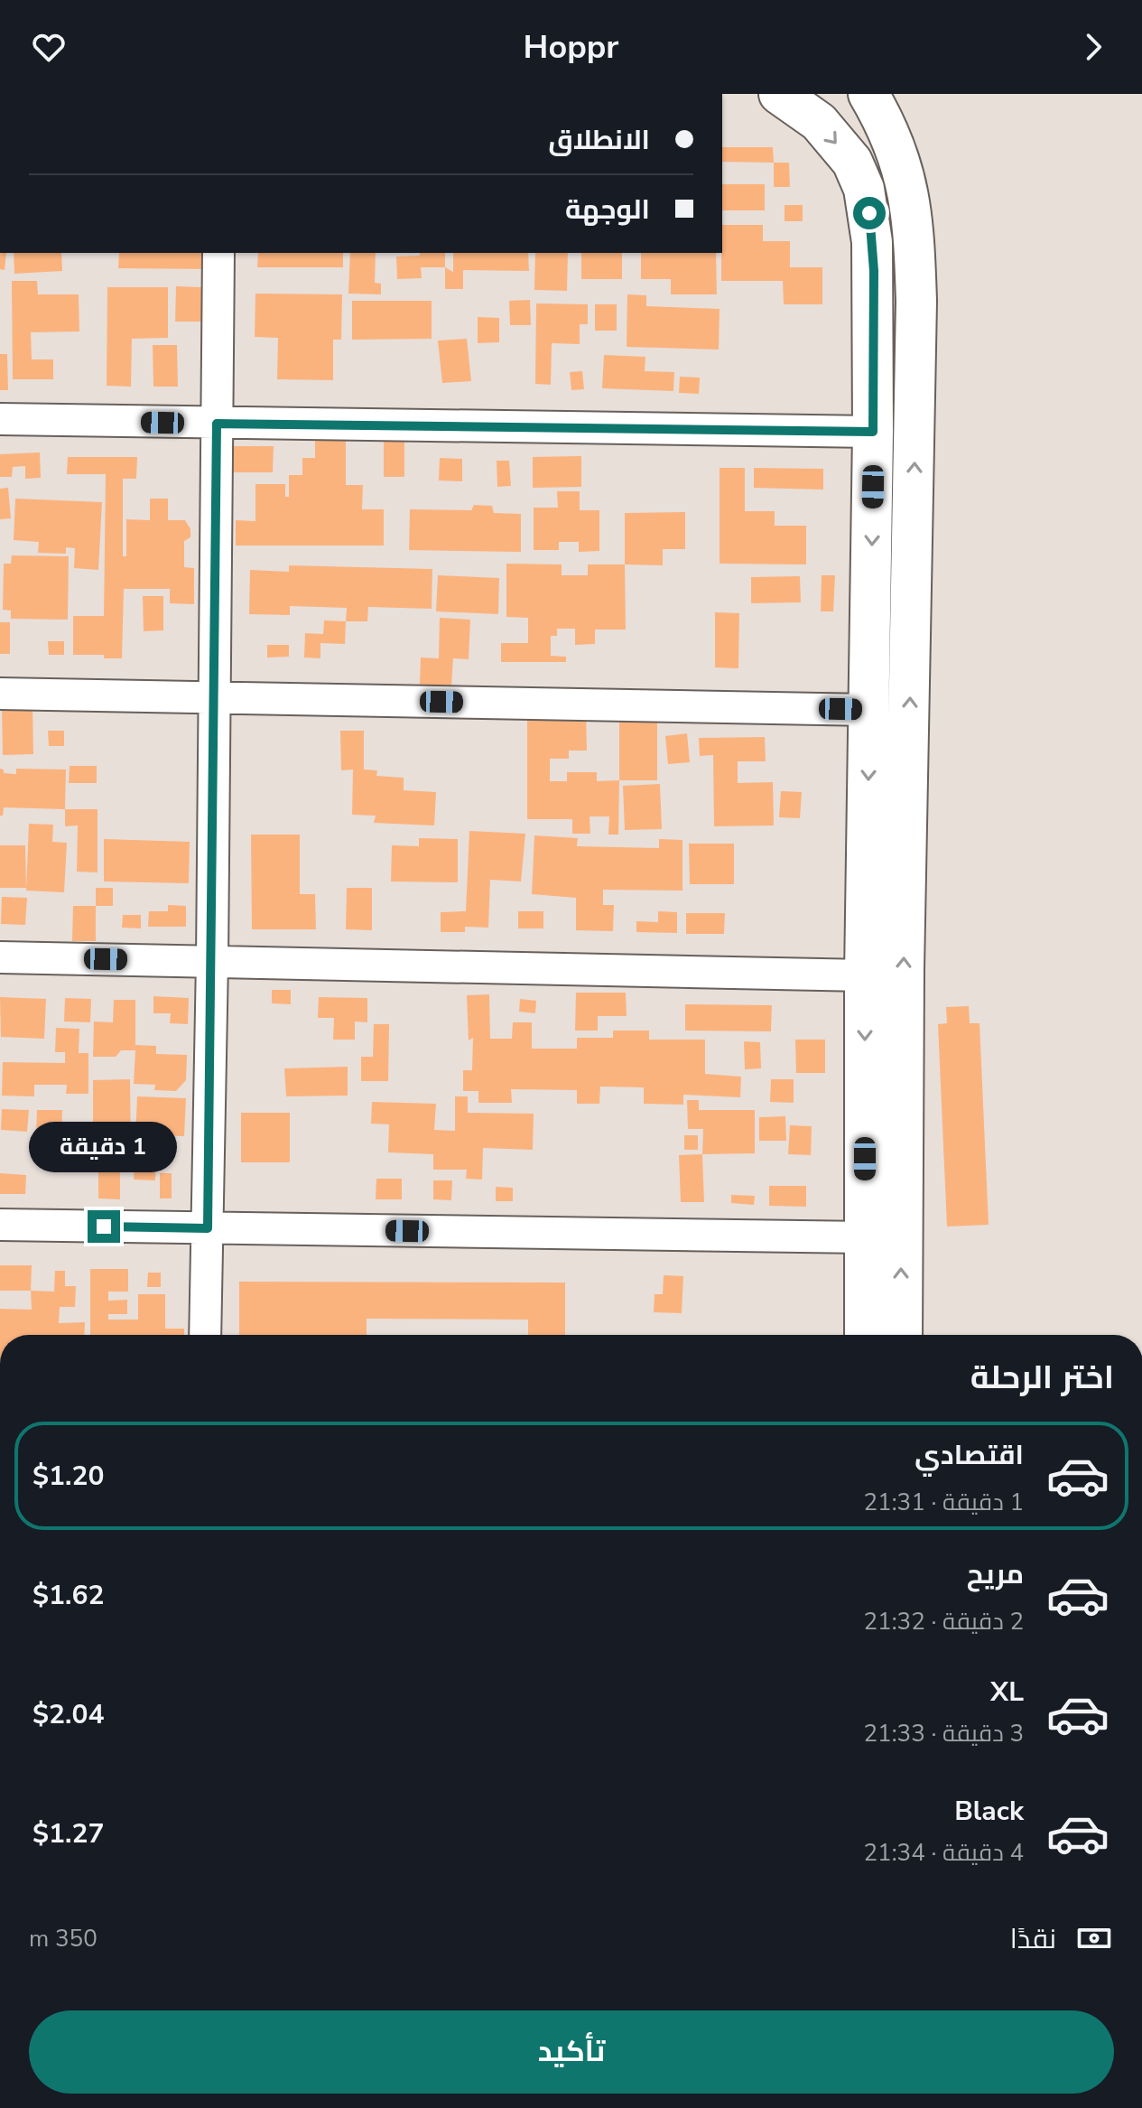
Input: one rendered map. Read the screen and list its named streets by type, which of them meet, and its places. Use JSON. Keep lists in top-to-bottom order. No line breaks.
{"page":{"header":"Hoppr","banner":["الانطلاق","الوجهة"],"bubble":"1 دقيقة","heading":"اختر الرحلة","list":[{"name":"اقتصادي","note":"1 دقيقة · 21:31","value":"$1.20"},{"name":"مريح","note":"2 دقيقة · 21:32","value":"$1.62"},{"name":"XL","note":"3 دقيقة · 21:33","value":"$2.04"},{"name":"Black","note":"4 دقيقة · 21:34","value":"$1.27"}],"pay":["نقدًا","350 m"],"buttons":"تأكيد"}}
